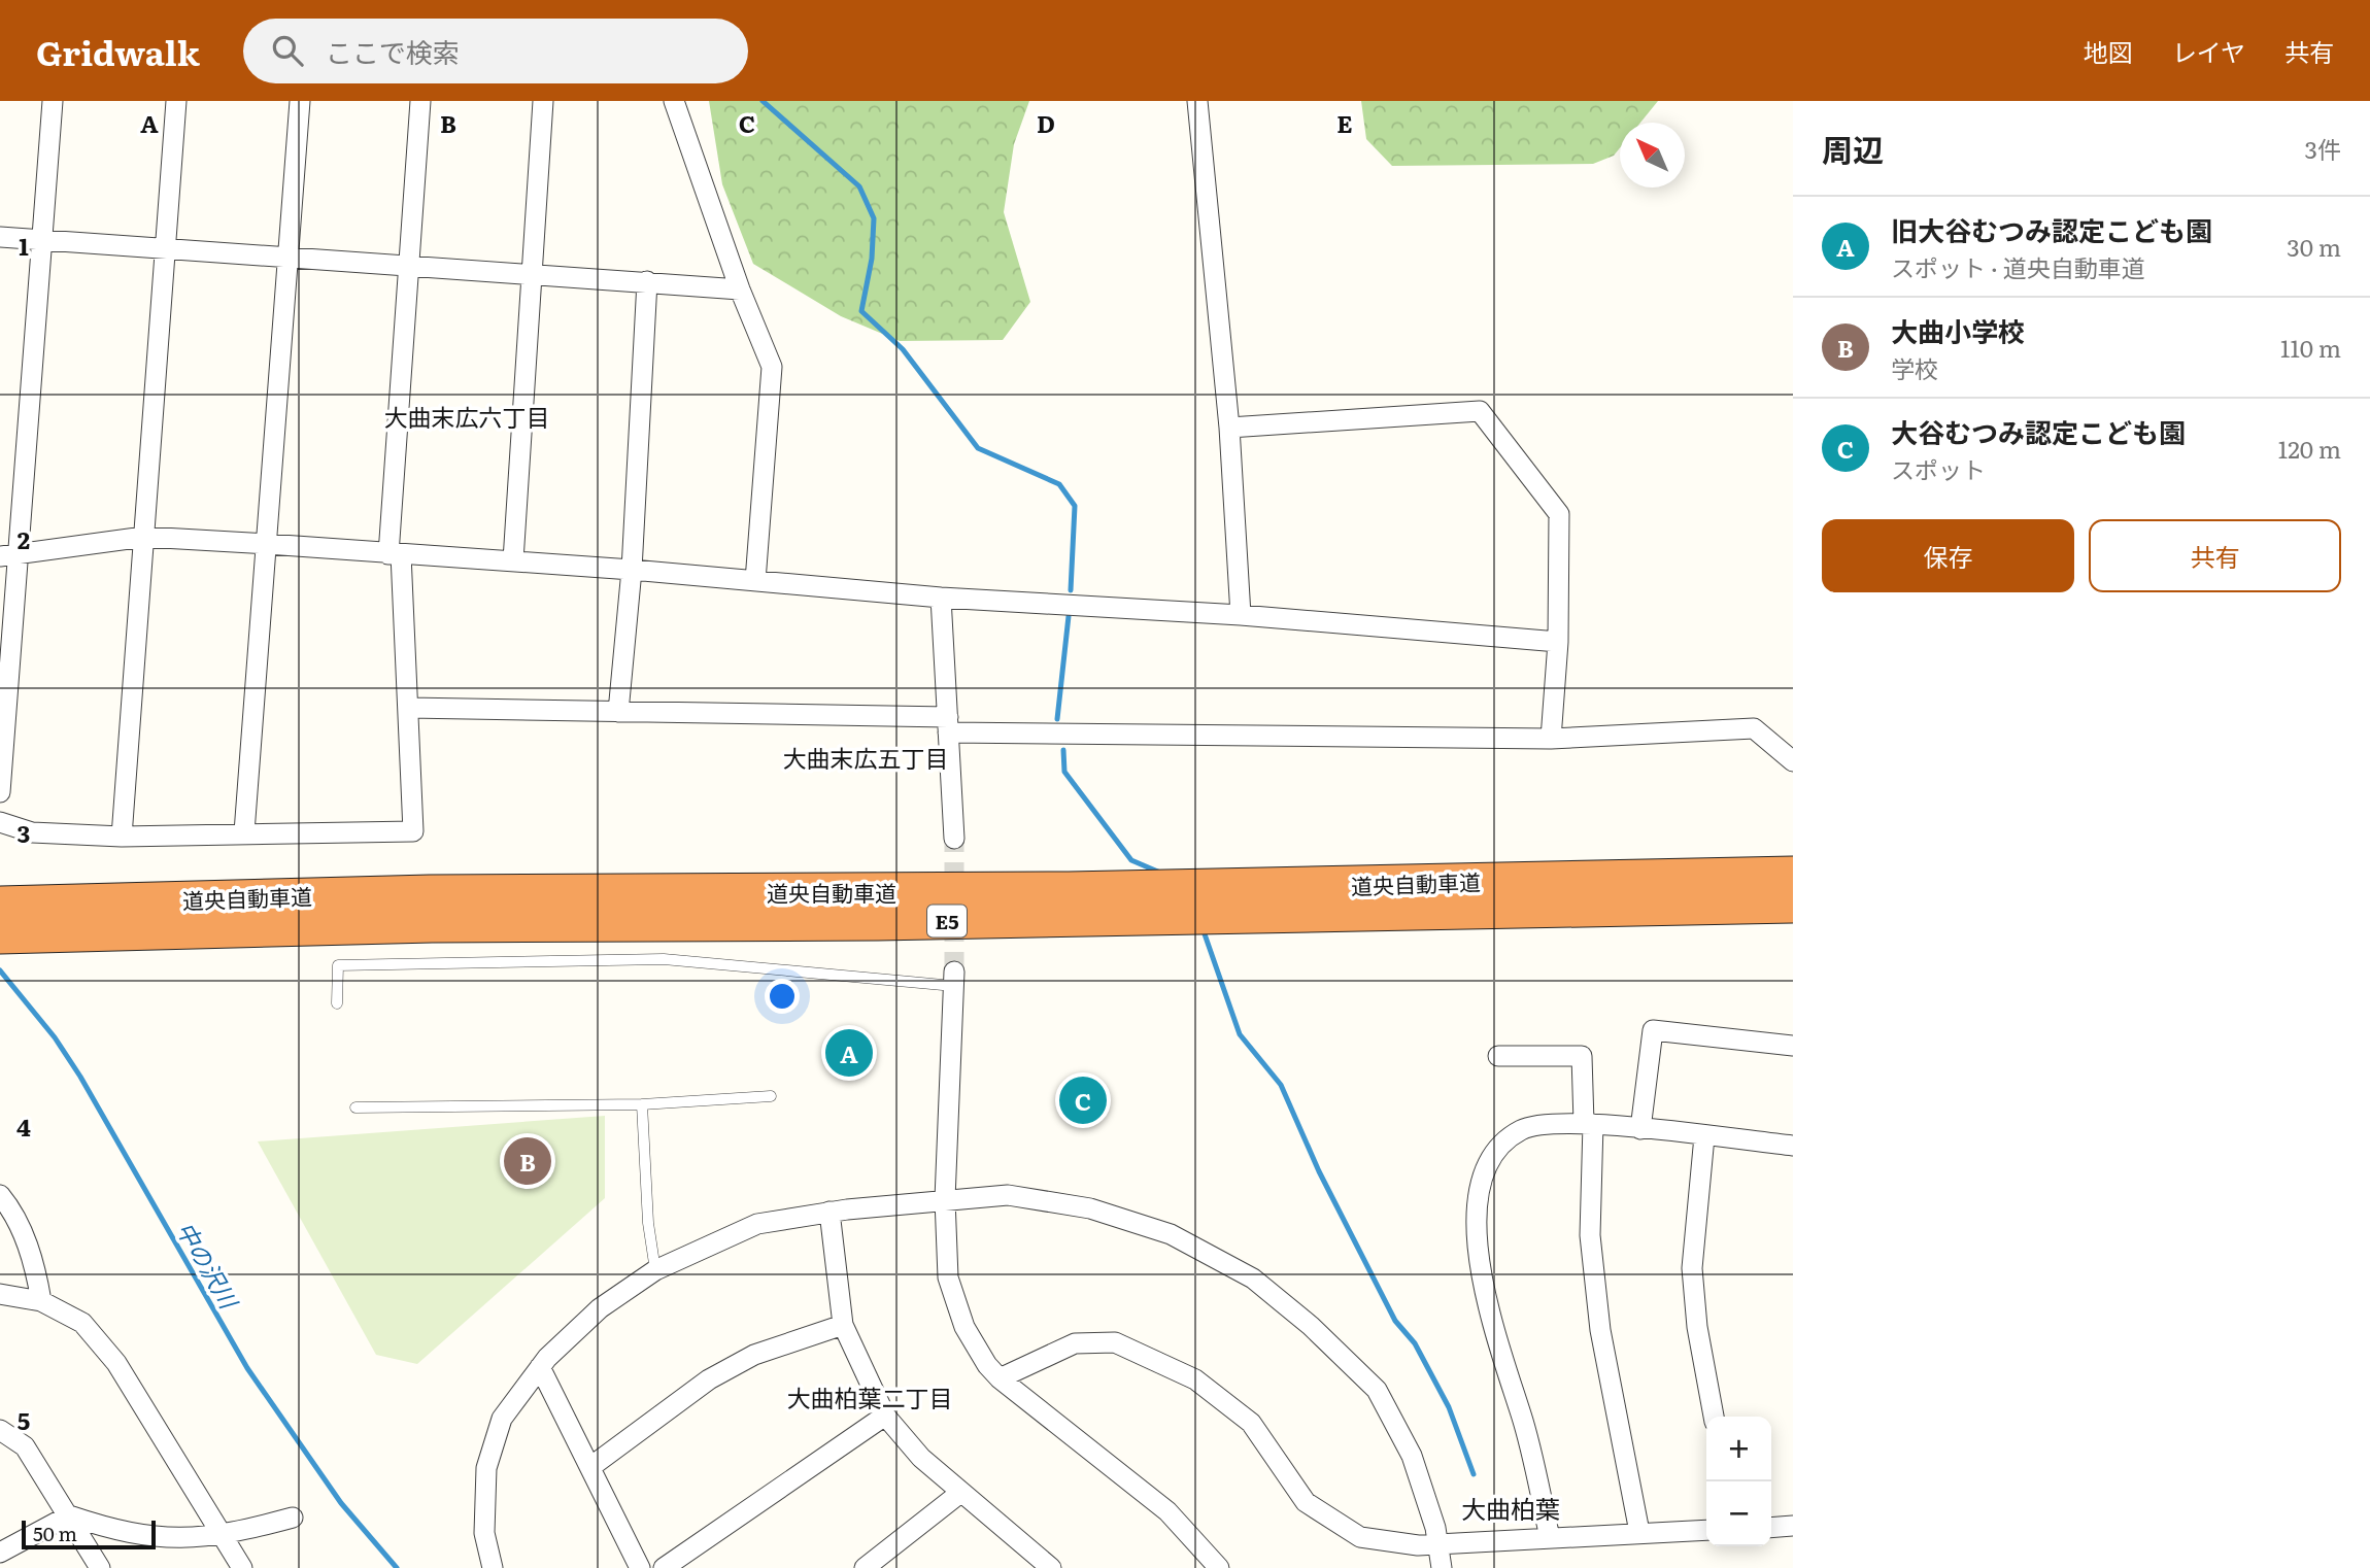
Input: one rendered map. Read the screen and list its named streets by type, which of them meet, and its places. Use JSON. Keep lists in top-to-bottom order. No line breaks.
{"streets":{"highway":["道央自動車道","E5"]},"districts":["大曲末広六丁目","大曲末広五丁目","大曲柏葉二丁目","大曲柏葉"],"water":["中の沢川"],"scale_bar":"50 m","north":"top left","page":{"header":"Gridwalk","search":"ここで検索","nav":["地図","レイヤ","共有"],"heading":["周辺","3件"],"list":[{"mark":"A","name":"旧大谷むつみ認定こども園","note":"スポット · 道央自動車道","value":"30 m"},{"mark":"B","name":"大曲小学校","note":"学校","value":"110 m"},{"mark":"C","name":"大谷むつみ認定こども園","note":"スポット","value":"120 m"}],"buttons":["保存","共有"],"pins":["A","C","B"],"map_buttons":["+","−"],"scale":"50 m"},"grid":{"columns":["A","B","C","D","E"],"rows":["1","2","3","4","5"]}}
